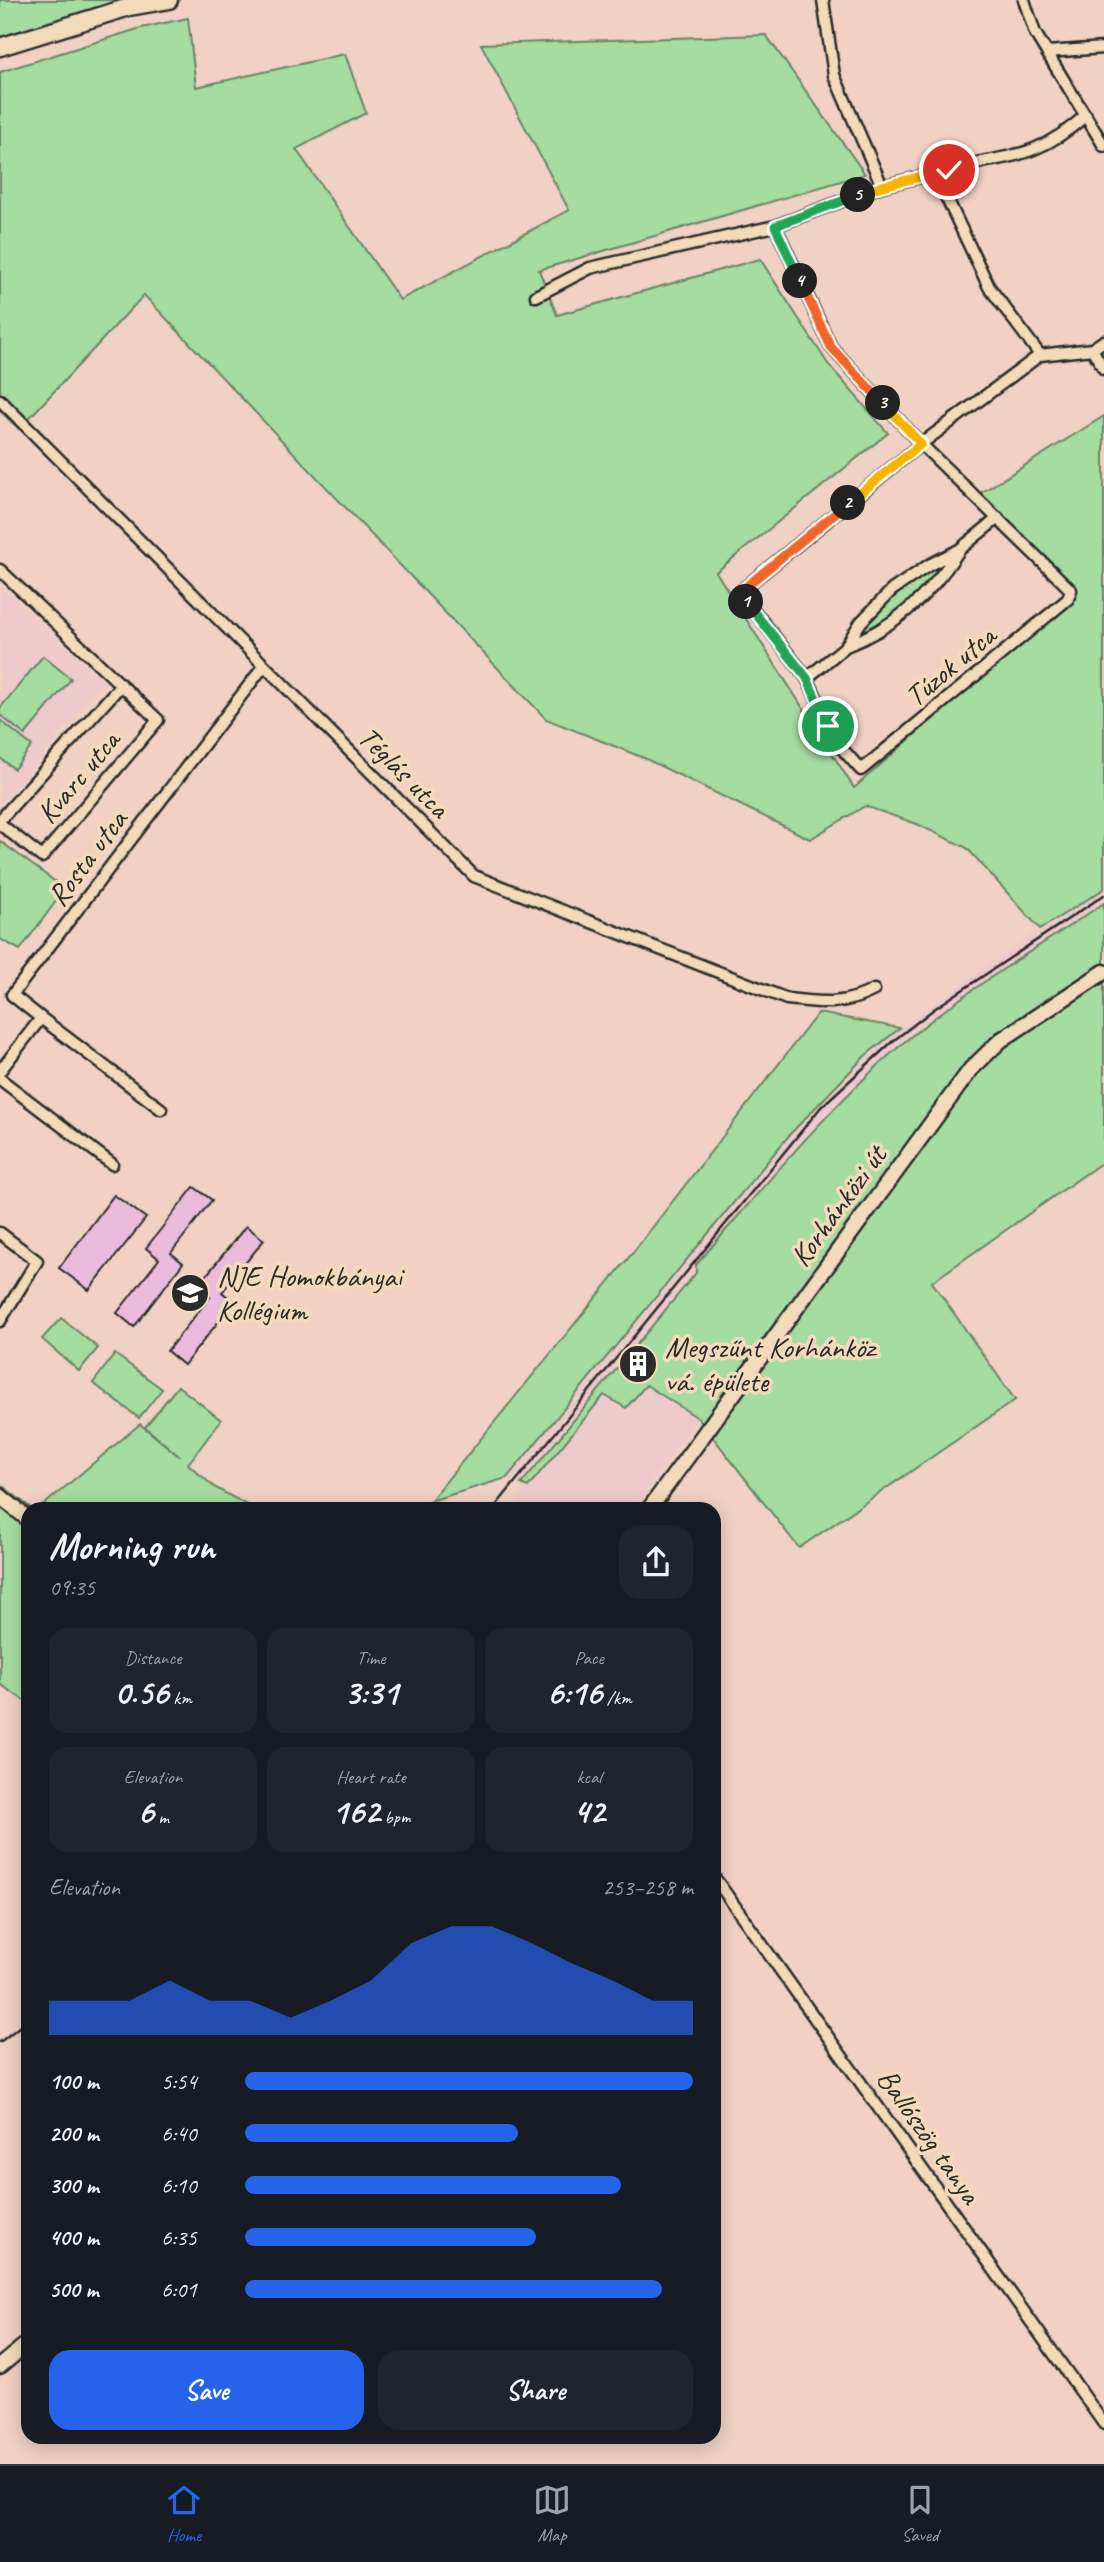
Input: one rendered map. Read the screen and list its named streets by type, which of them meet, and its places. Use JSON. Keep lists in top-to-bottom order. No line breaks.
{"streets":{"street":["Túzok utca","Téglás utca","Kvarc utca","Rosta utca","Korhánközi út","Ballószög tanya"]},"crossings":[["Téglás utca","Rosta utca"]],"places":{"school or university":["NJE Homokbányai Kollégium"],"building":["Megszűnt Korhánköz vá. épülete"]},"page":{"pins":["5","4","3","2","1"],"heading":["Morning run","09:35"],"stats":[["Distance","0.56 km"],["Time","3:31"],["Pace","6:16 /km"],["Elevation","6 m"],["Heart rate","162 bpm"],["kcal","42"]],"chart":["Elevation","253–258 m"],"list":[{"name":"100 m","note":"5:54"},{"name":"200 m","note":"6:40"},{"name":"300 m","note":"6:10"},{"name":"400 m","note":"6:35"},{"name":"500 m","note":"6:01"}],"buttons":["Save","Share"],"tabs":["Home","Map","Saved"]}}
